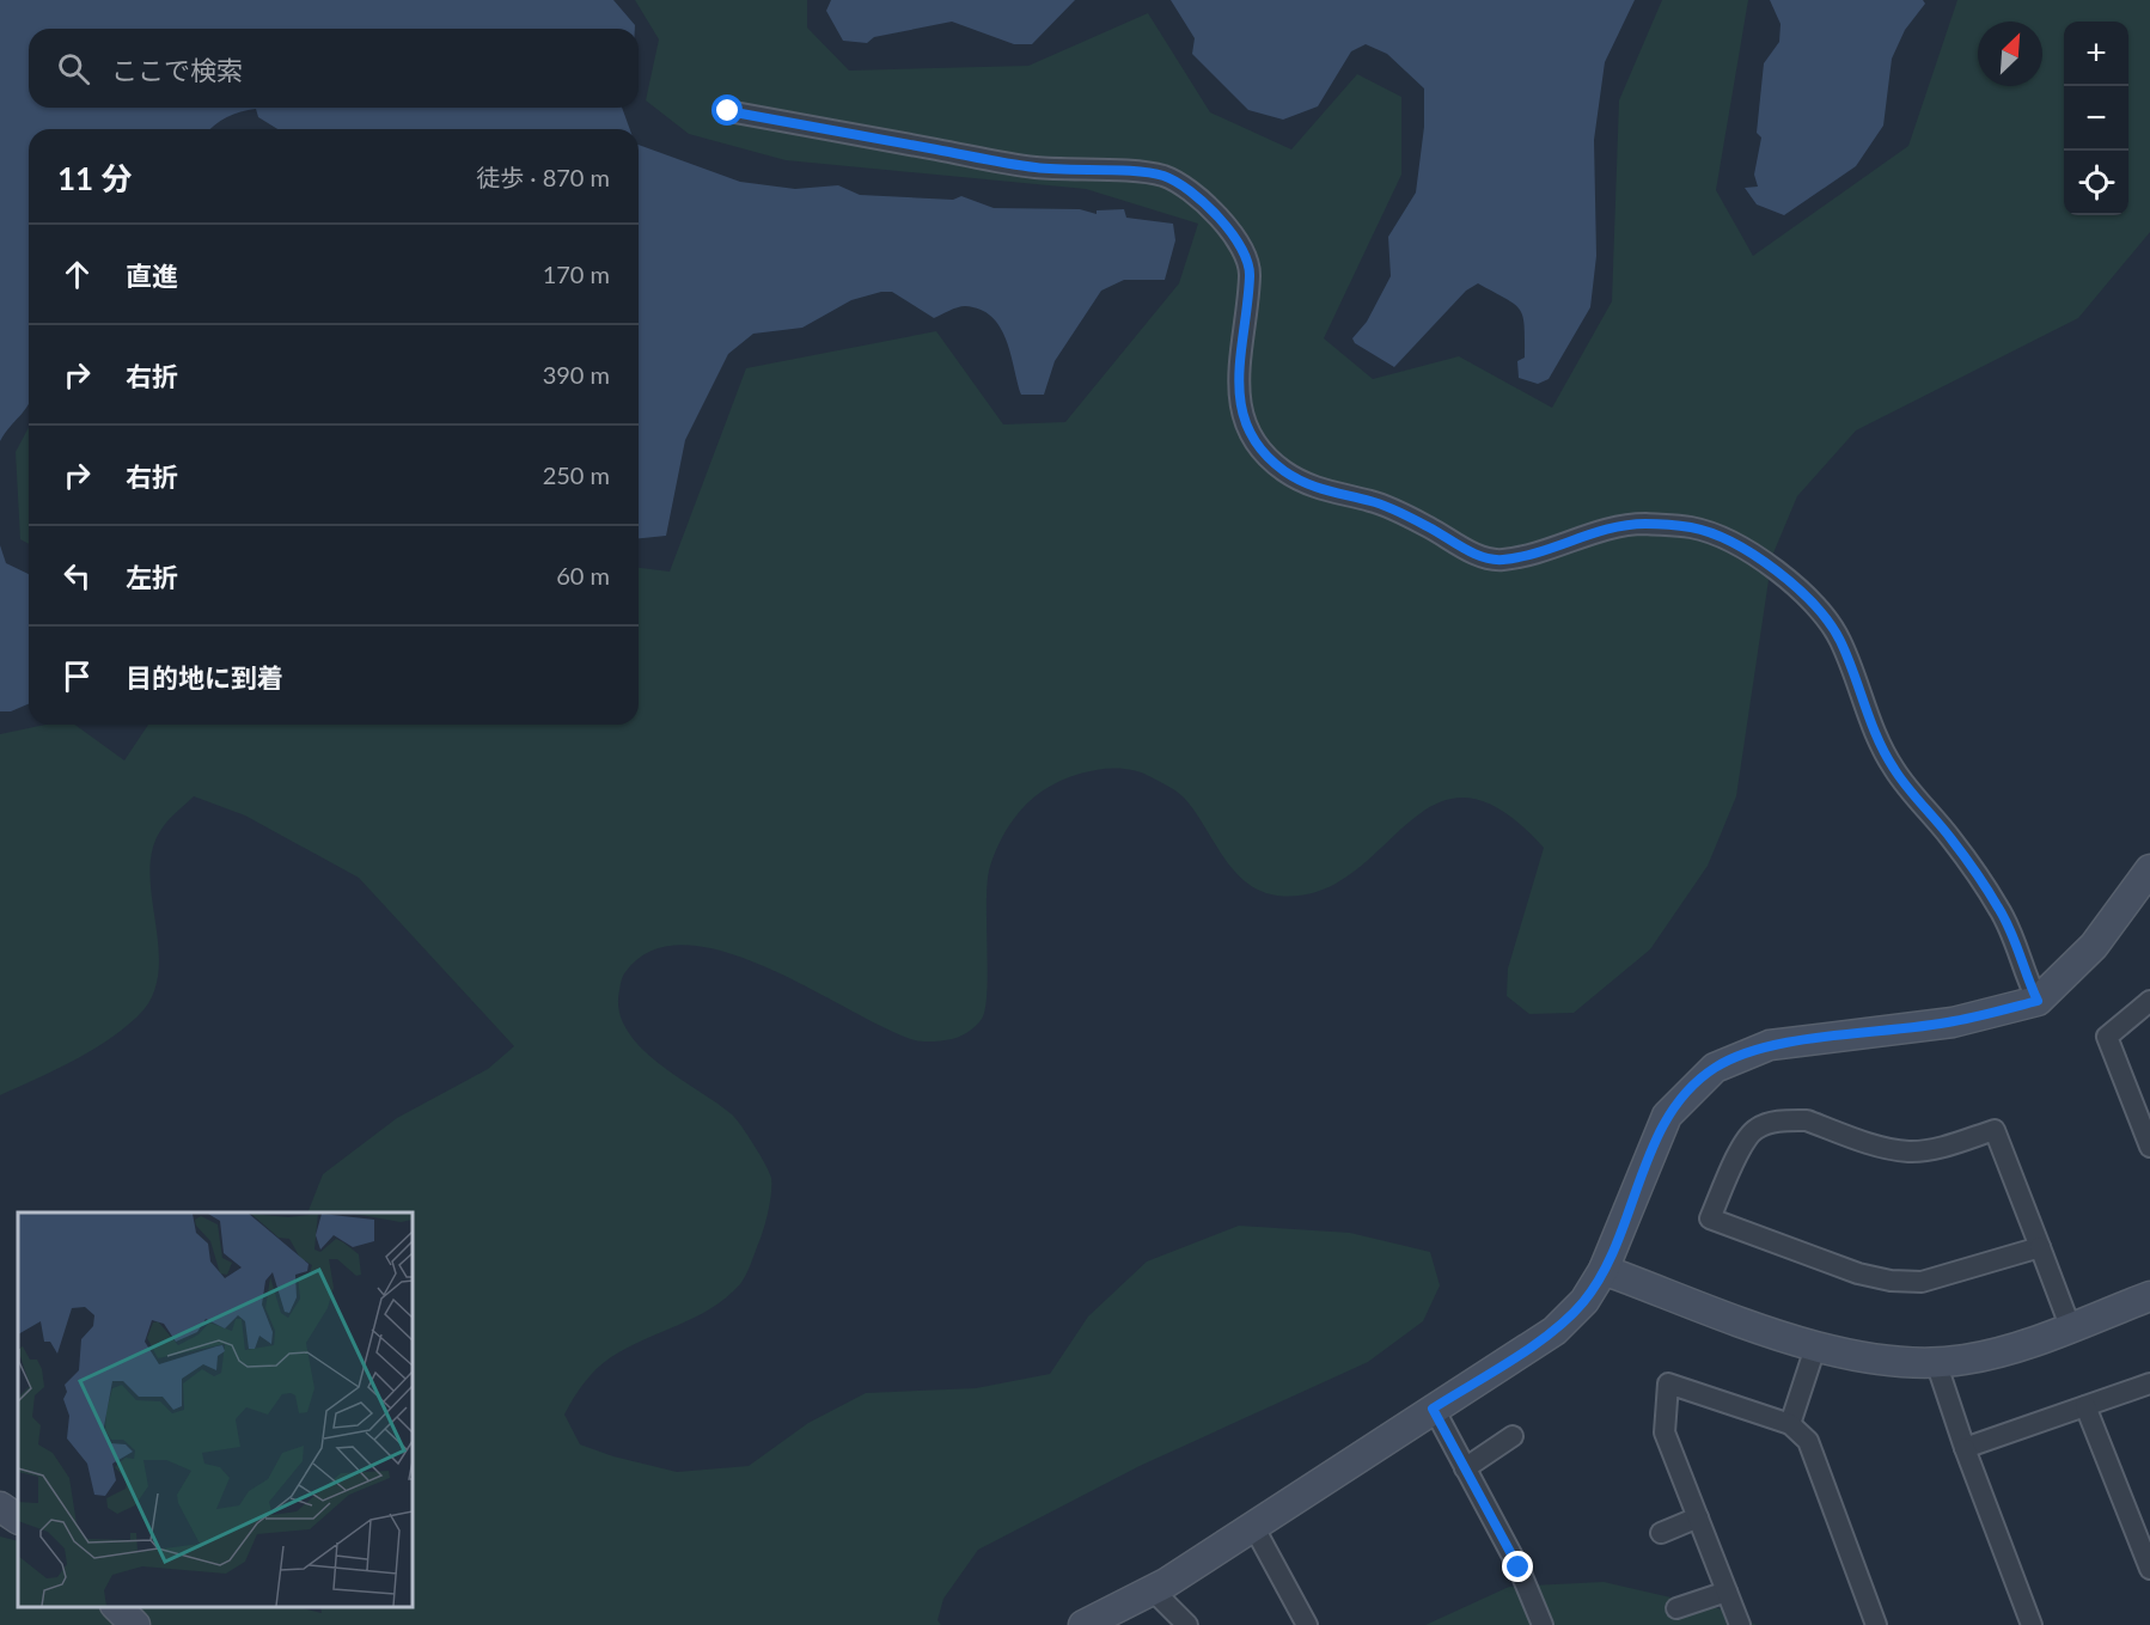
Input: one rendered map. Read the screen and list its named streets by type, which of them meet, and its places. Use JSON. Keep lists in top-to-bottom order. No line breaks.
{"north":"top right","page":{"map_buttons":["+","−"],"search":"ここで検索","heading":["11 分","徒歩 · 870 m"],"list":[["直進","170 m"],["右折","390 m"],["右折","250 m"],["左折","60 m"],"目的地に到着"]}}
